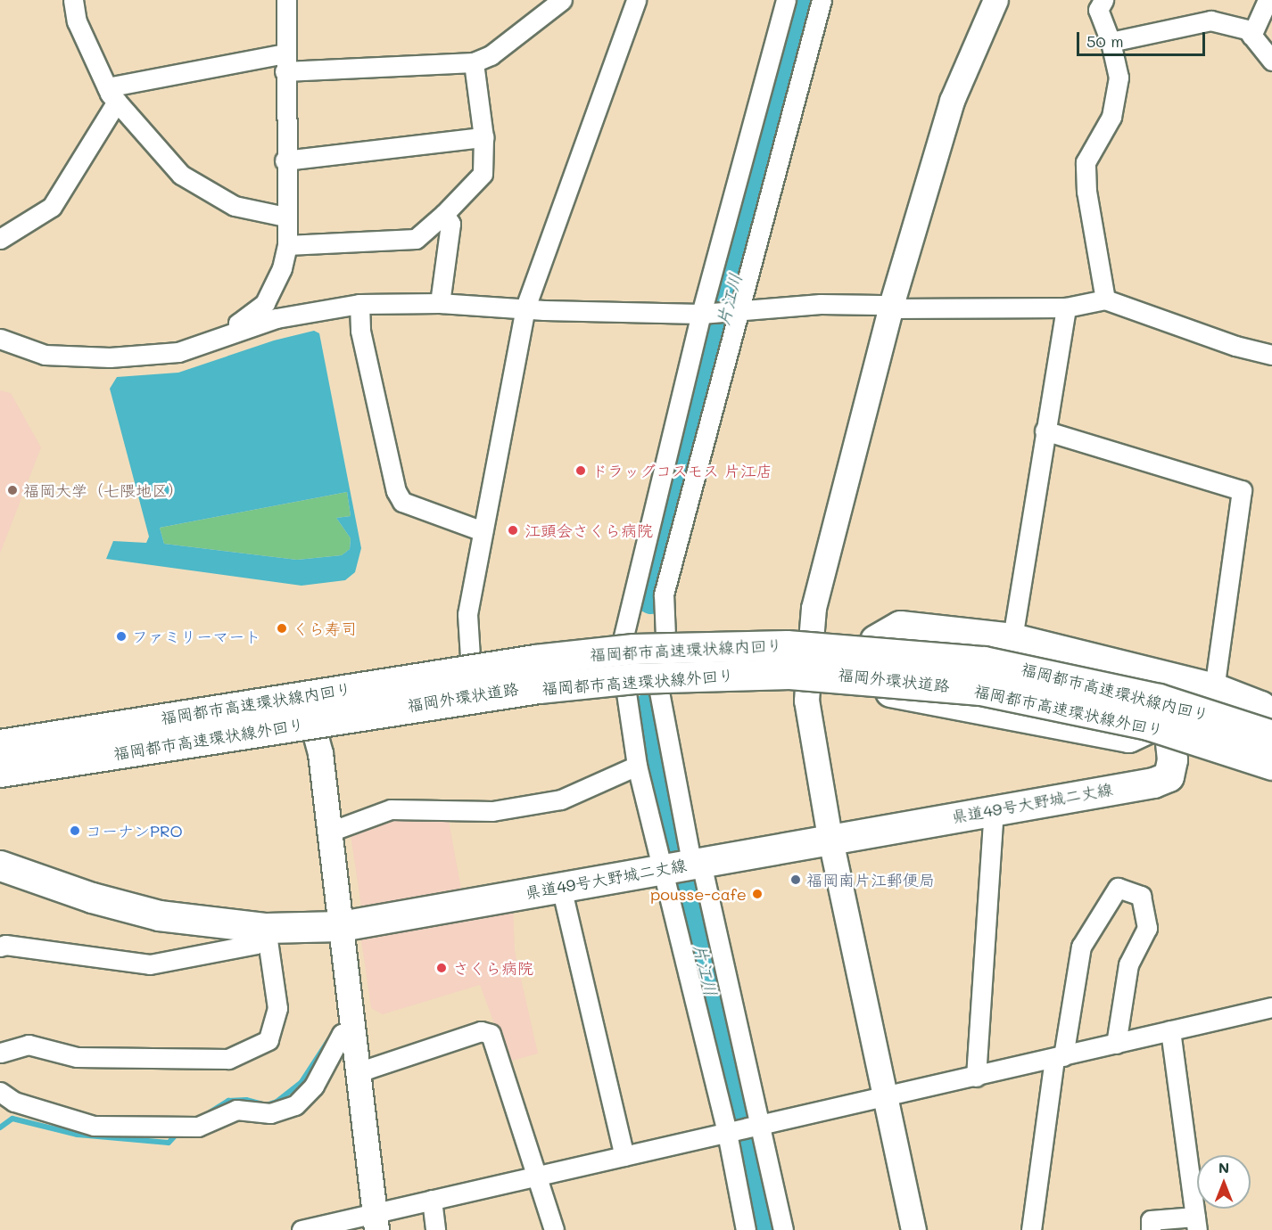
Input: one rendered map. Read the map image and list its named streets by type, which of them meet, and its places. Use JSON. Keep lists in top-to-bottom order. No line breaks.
{"streets":{"main road":["福岡都市高速環状線内回り","福岡外環状道路","福岡都市高速環状線外回り","県道49号大野城二丈線"]},"crossings":[["福岡外環状道路","福岡都市高速環状線外回り"],["福岡外環状道路","県道49号大野城二丈線"]],"water":["片江川"],"places":["ドラッグコスモス 片江店","福岡大学（七隈地区）","江頭会さくら病院","くら寿司","ファミリーマート","コーナンPRO","福岡南片江郵便局","pousse-cafe","さくら病院"],"scale_bar":"50 m","north":"top"}
